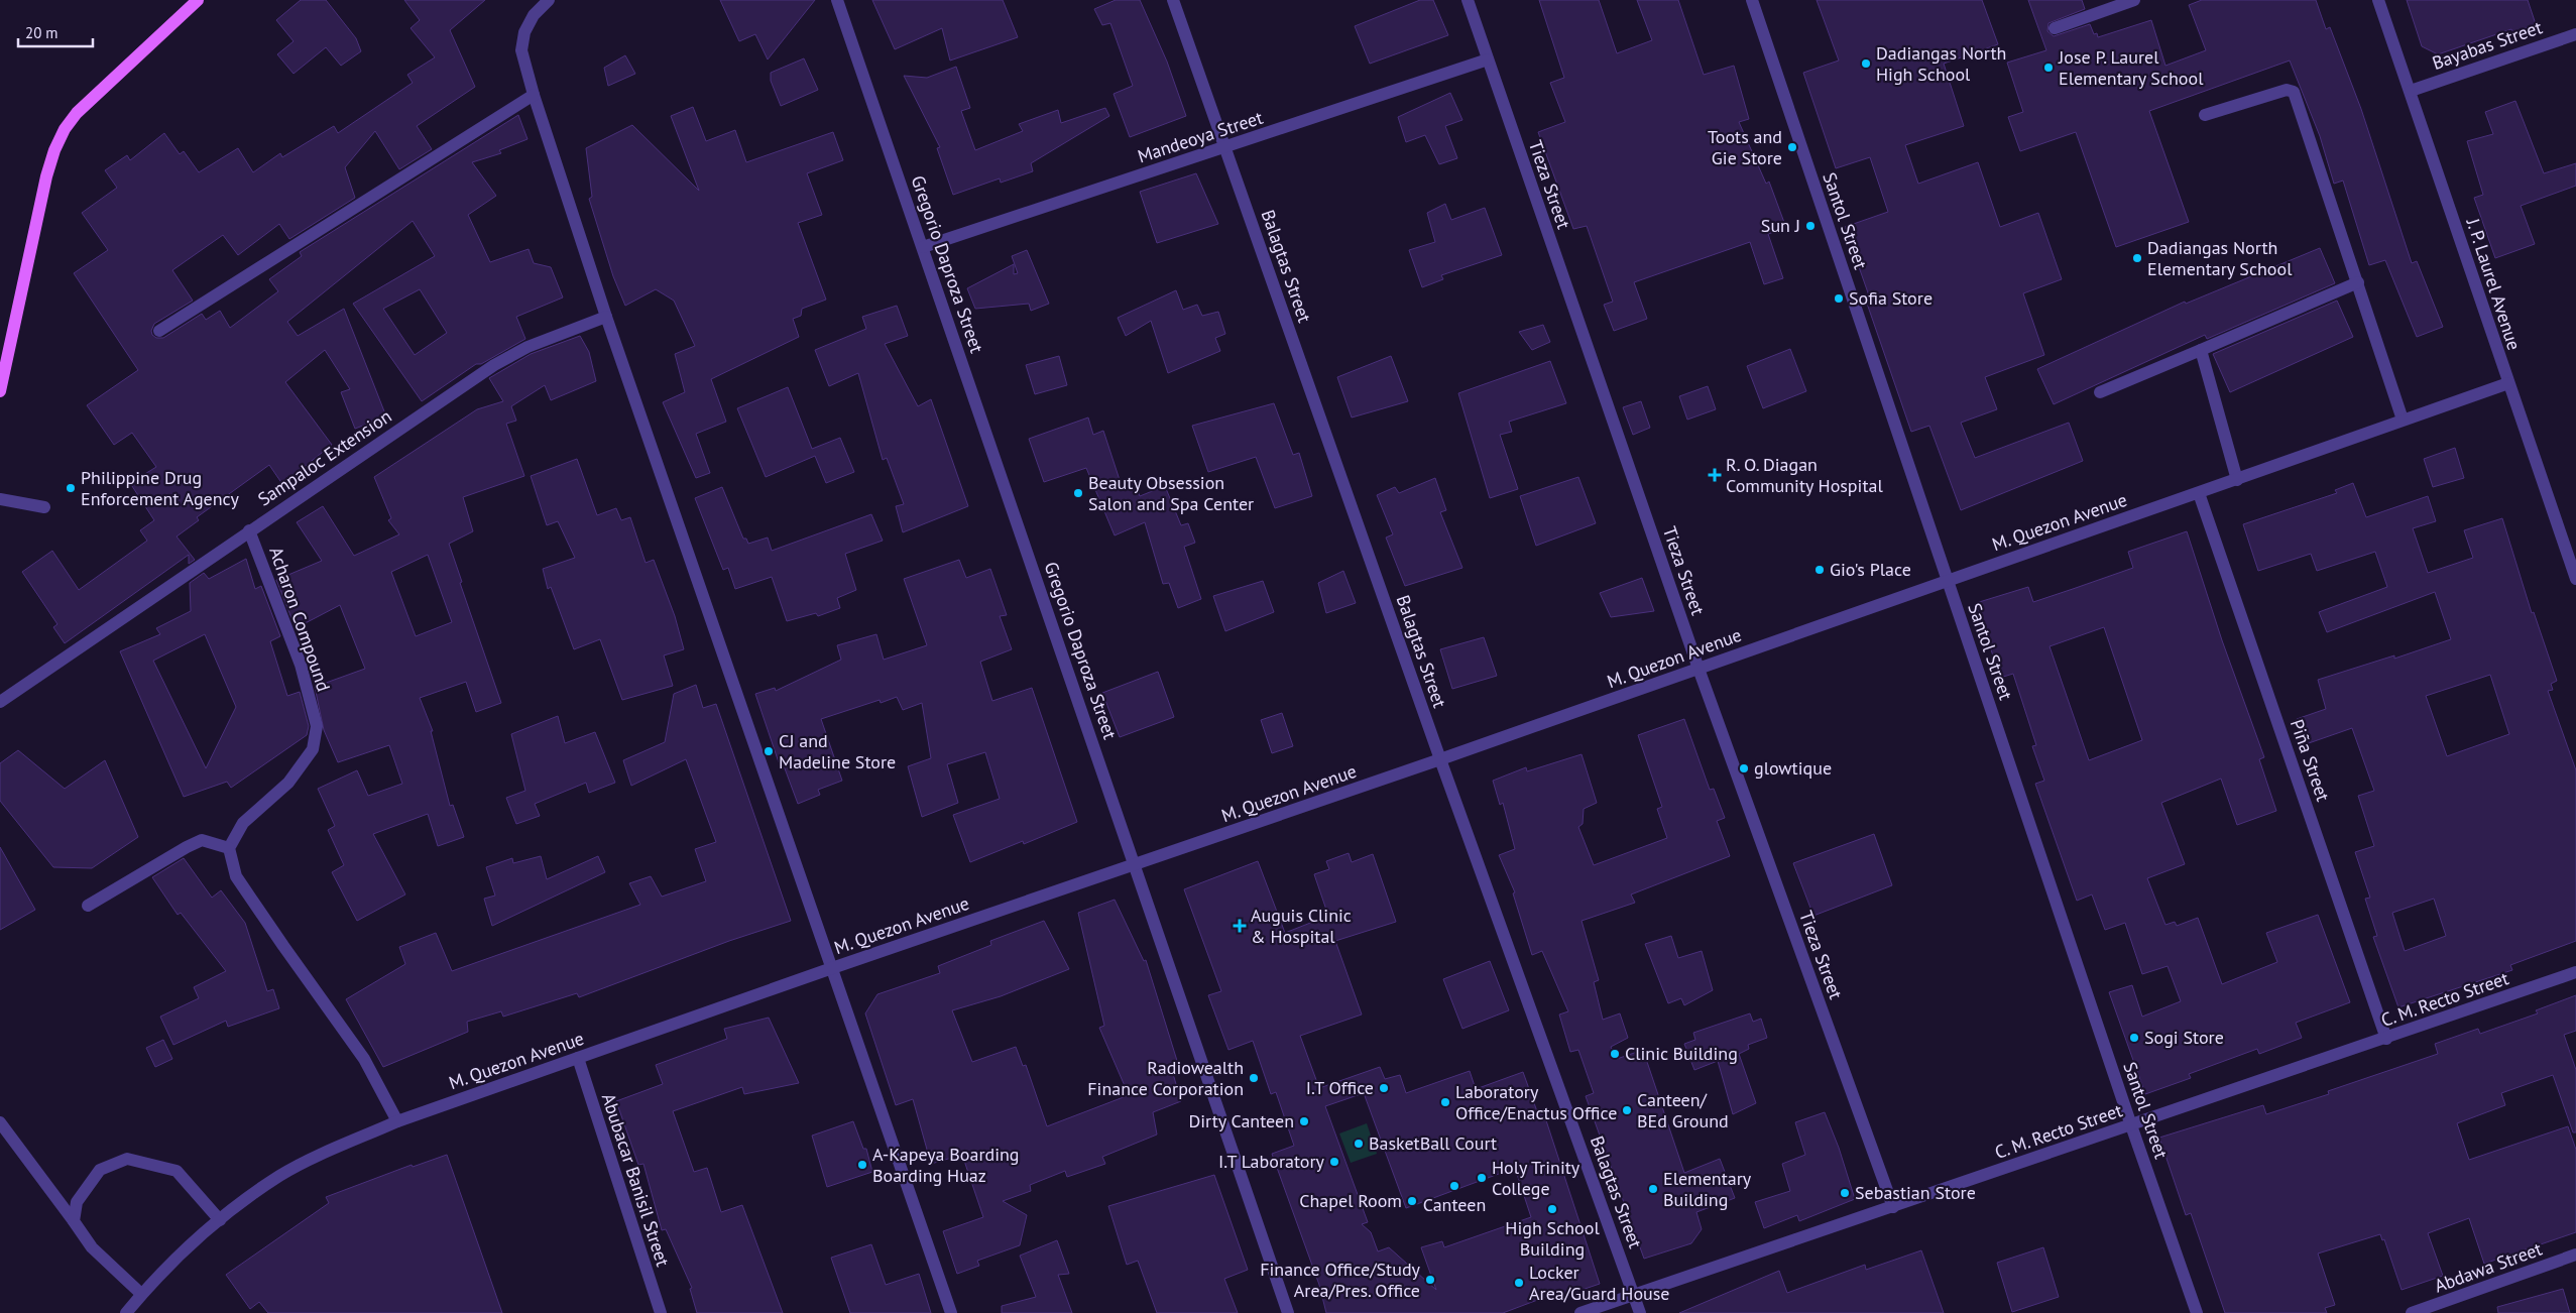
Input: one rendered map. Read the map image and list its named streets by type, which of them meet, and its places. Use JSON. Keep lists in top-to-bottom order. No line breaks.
{"streets":{"street":["Bayabas Street","Mandeoya Street","Tieza Street","Santol Street","Gregorio Daproza Street","Balagtas Street","J. P. Laurel Avenue","Sampaloc Extension","M. Quezon Avenue","Acharon Compound","Piña Street","C. M. Recto Street","Abubacar Banisil Street","Abdawa Street"]},"crossings":[["Bayabas Street","J. P. Laurel Avenue"],["Mandeoya Street","Tieza Street"],["Mandeoya Street","Gregorio Daproza Street"],["Mandeoya Street","Balagtas Street"],["Tieza Street","M. Quezon Avenue"],["Tieza Street","C. M. Recto Street"],["Santol Street","M. Quezon Avenue"],["Santol Street","C. M. Recto Street"],["Gregorio Daproza Street","M. Quezon Avenue"],["Balagtas Street","M. Quezon Avenue"],["Balagtas Street","C. M. Recto Street"],["J. P. Laurel Avenue","M. Quezon Avenue"],["Sampaloc Extension","Acharon Compound"],["M. Quezon Avenue","Piña Street"],["M. Quezon Avenue","Abubacar Banisil Street"],["Piña Street","C. M. Recto Street"]],"places":{"other":["Dadiangas North High School","Jose P. Laurel Elementary School","Toots and Gie Store","Sun J","Dadiangas North Elementary School","Sofia Store","Philippine Drug Enforcement Agency","Beauty Obsession Salon and Spa Center","Gio's Place","CJ and Madeline Store","glowtique","Sogi Store","Clinic Building","Radiowealth Finance Corporation","I.T Office","Laboratory Office/Enactus Office","Canteen/ BEd Ground","Dirty Canteen","BasketBall Court","I.T Laboratory","A-Kapeya Boarding Boarding Huaz","Holy Trinity College","Canteen","Elementary Building","Sebastian Store","Chapel Room","High School Building","Finance Office/Study Area/Pres. Office","Locker Area/Guard House"],"health":["R. O. Diagan Community Hospital","Auguis Clinic & Hospital"]},"scale_bar":"20 m"}
